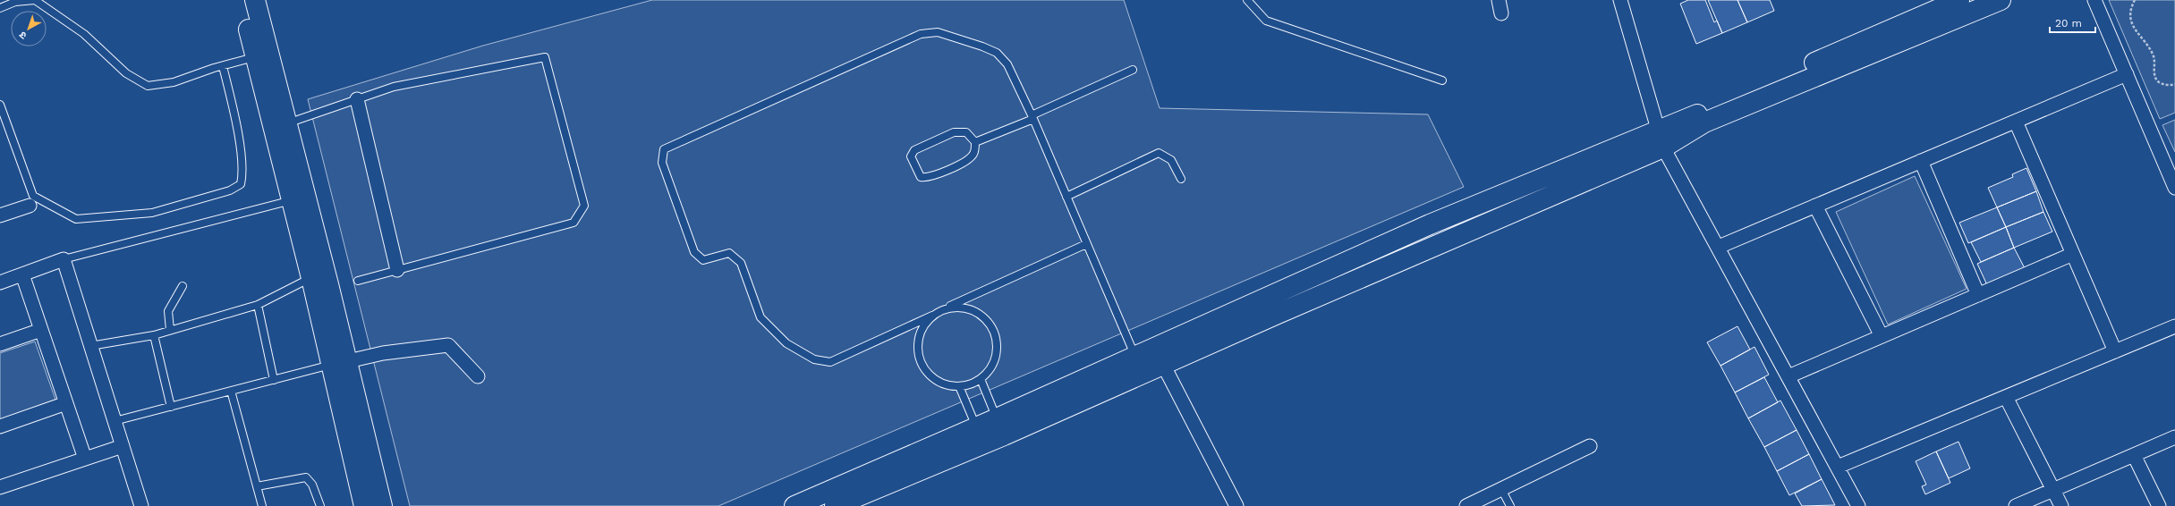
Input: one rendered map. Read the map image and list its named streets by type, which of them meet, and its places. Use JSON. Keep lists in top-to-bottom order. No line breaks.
{"scale_bar":"20 m","north":"bottom left"}
